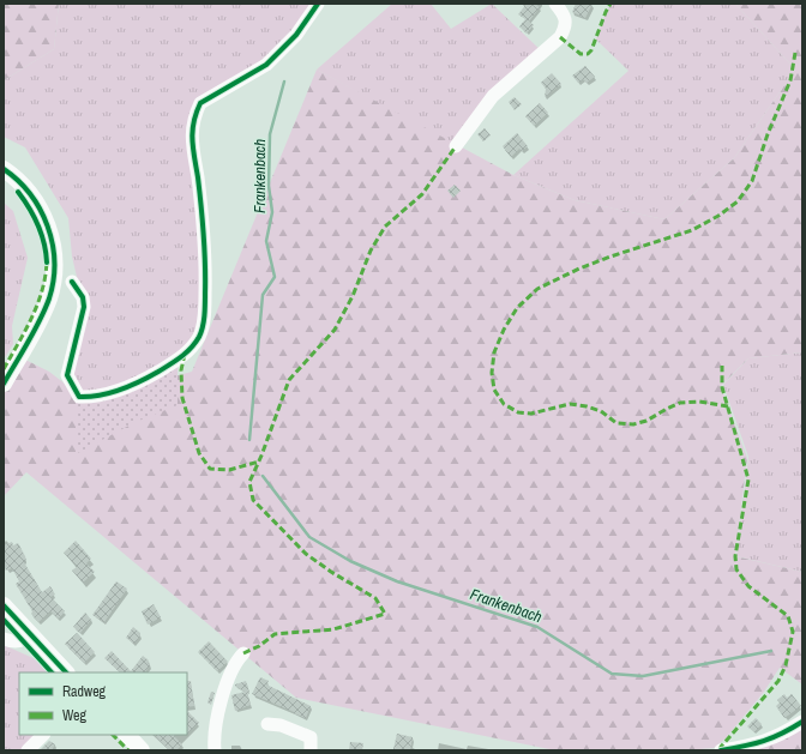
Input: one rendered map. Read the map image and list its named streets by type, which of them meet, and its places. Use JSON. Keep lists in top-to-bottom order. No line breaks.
{"water":["Frankenbach"],"legend":["Radweg","Weg"]}
